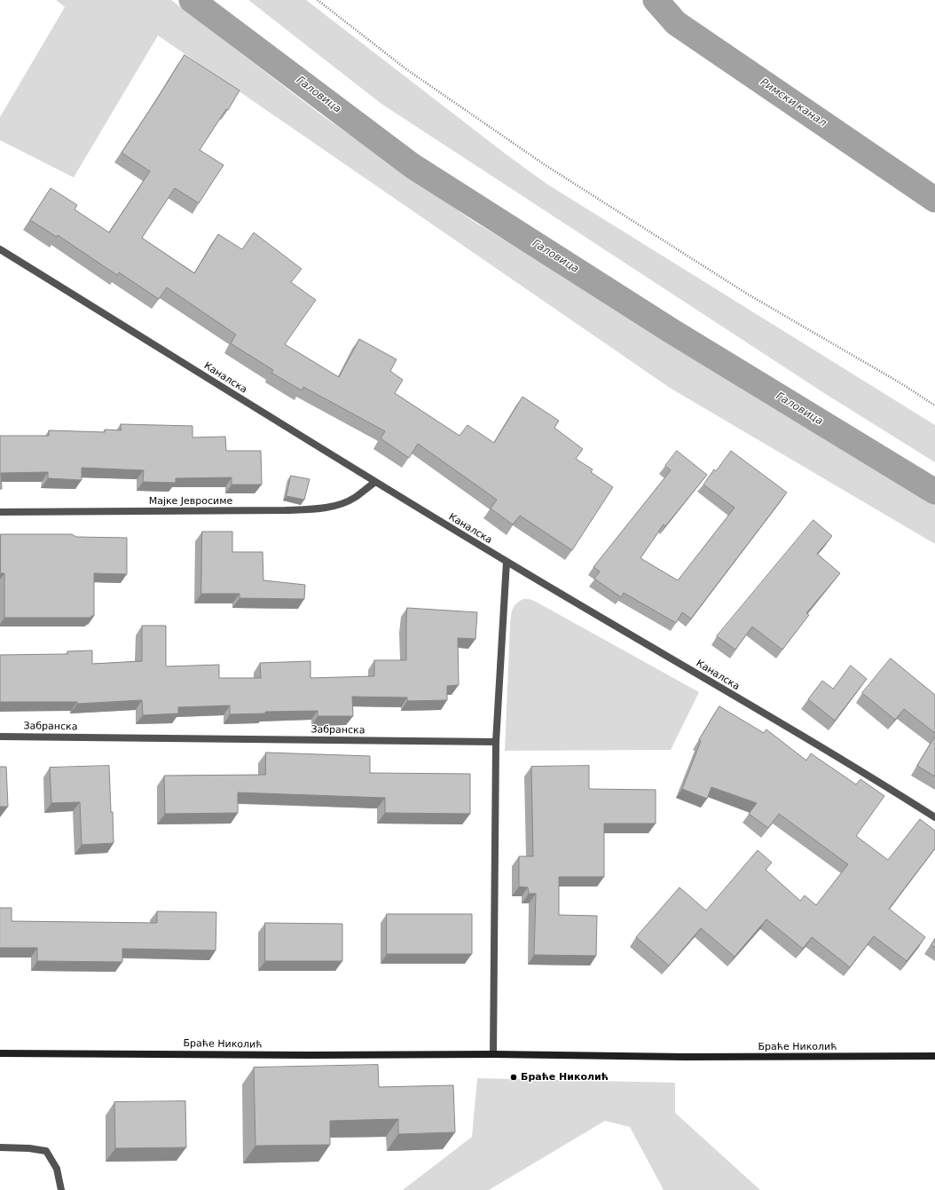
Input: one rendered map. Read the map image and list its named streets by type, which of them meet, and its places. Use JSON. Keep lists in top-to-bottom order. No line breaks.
{"streets":{"main road":["Браће Николић"],"street":["Каналска","Мајке Јевросиме","Забранска"]},"crossings":[["Каналска","Мајке Јевросиме"]],"water":["Галовица","Римски канал"],"places":["Браће Николић"]}
